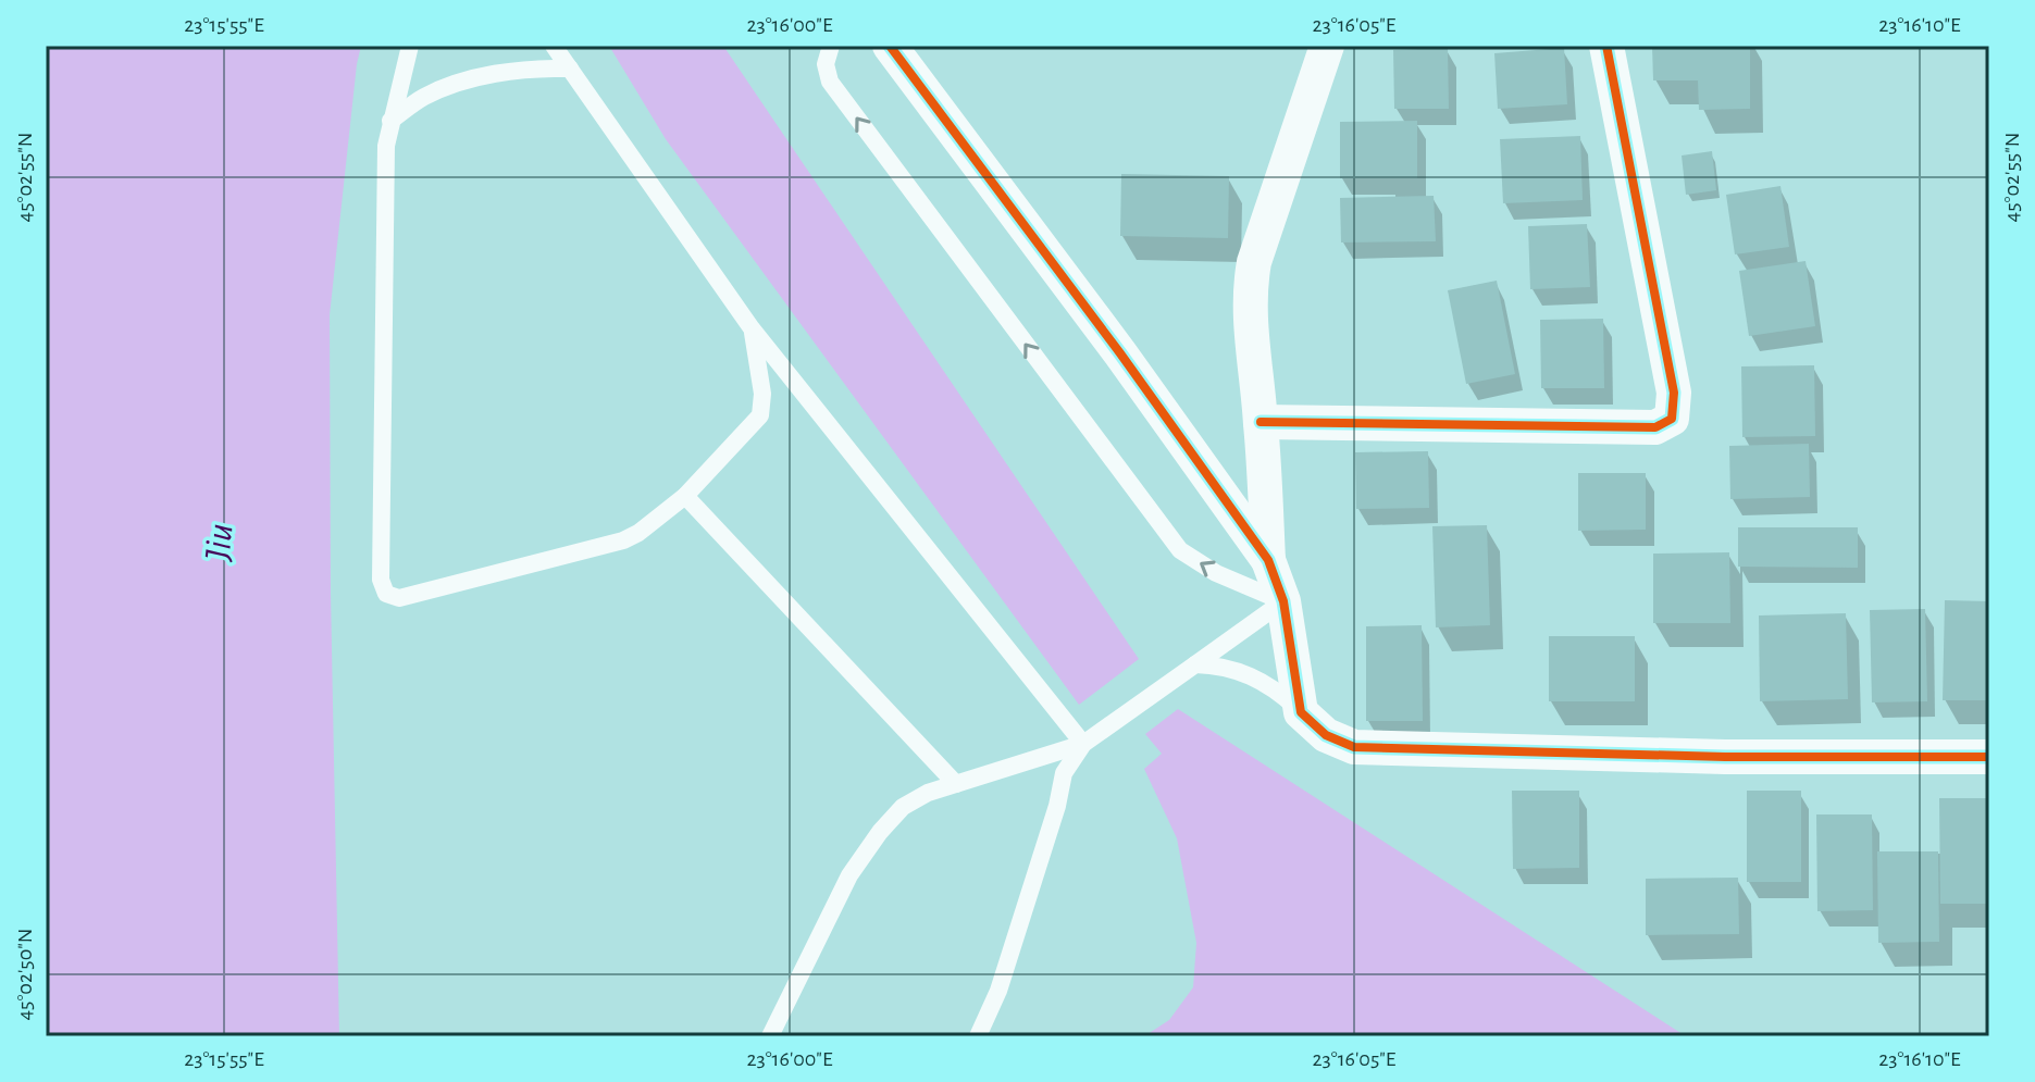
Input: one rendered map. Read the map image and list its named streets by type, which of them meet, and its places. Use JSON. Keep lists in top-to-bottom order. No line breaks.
{"water":["Jiu"],"coordinates":["23°15'55\"E","23°16'00\"E","23°16'05\"E","23°16'10\"E","45°02'55\"N","45°02'50\"N"]}
